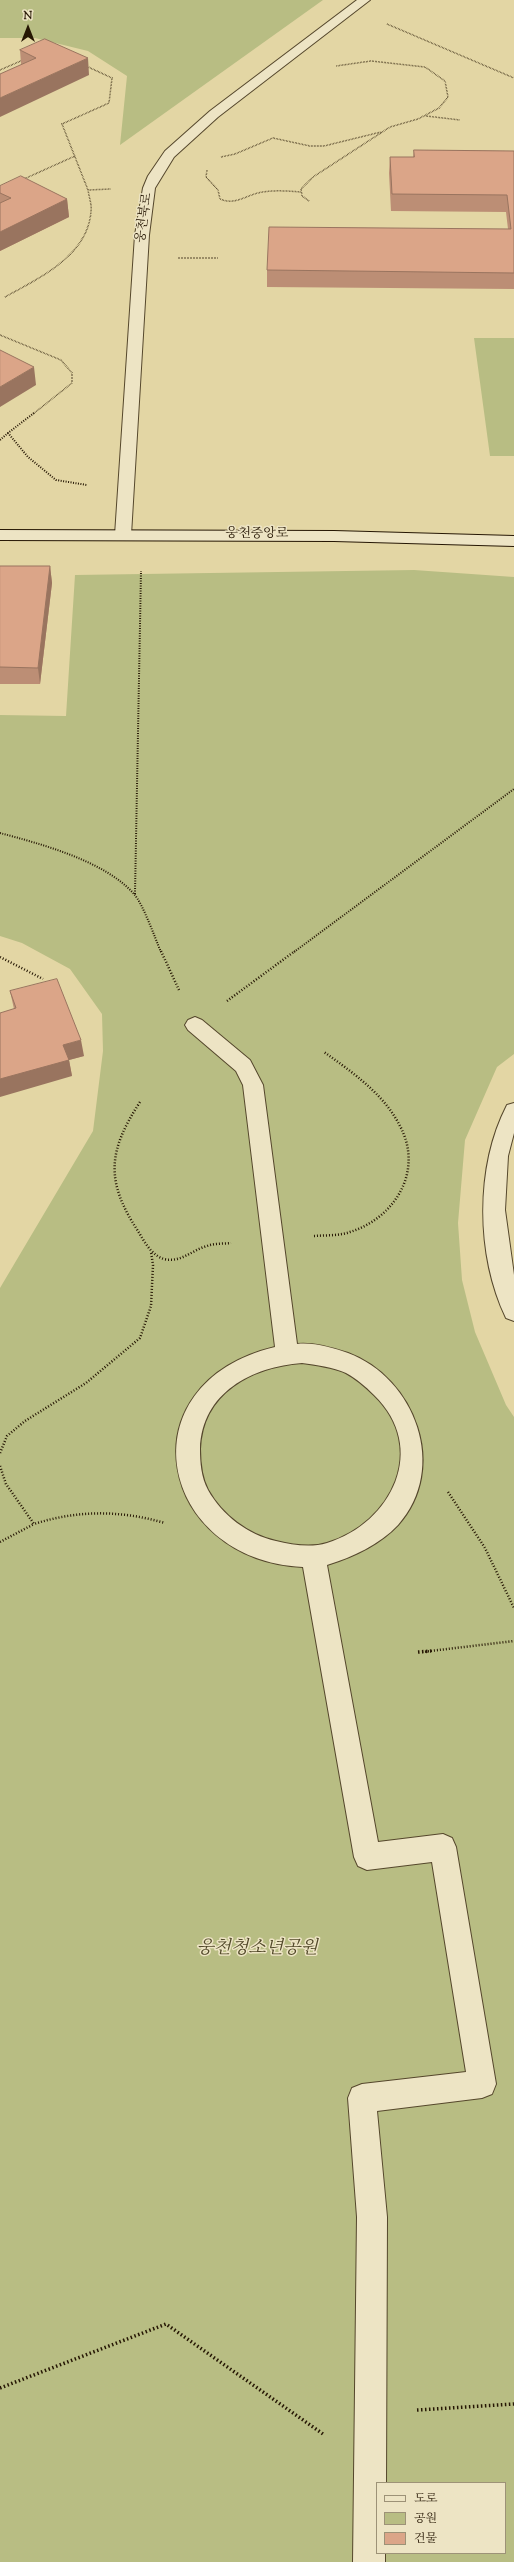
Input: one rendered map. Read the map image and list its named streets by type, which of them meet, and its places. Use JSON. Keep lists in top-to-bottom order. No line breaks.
{"streets":{"street":["웅천북로","웅천중앙로"]},"crossings":[["웅천북로","웅천중앙로"]],"parks":["웅천청소년공원"],"legend":["도로","공원","건물"],"north":"top"}
